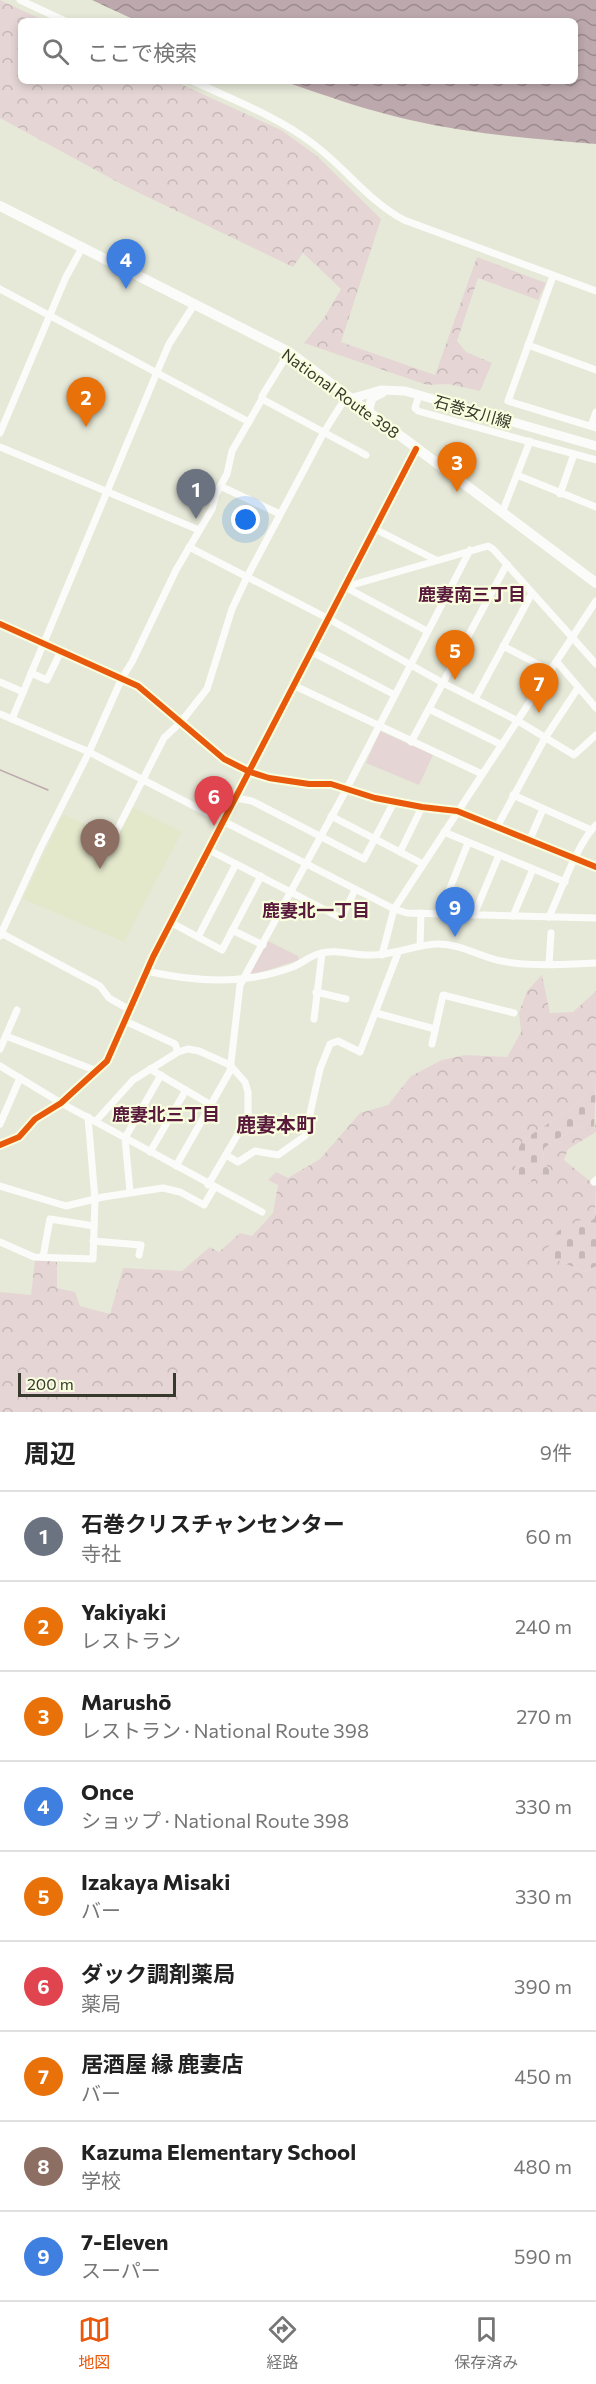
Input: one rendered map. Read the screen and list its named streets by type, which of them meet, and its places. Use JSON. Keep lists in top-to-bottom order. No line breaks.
{"streets":{"highway":["National Route 398"],"main road":["石巻女川線"]},"crossings":[["National Route 398","石巻女川線"]],"districts":["鹿妻南三丁目","鹿妻北一丁目","鹿妻北三丁目","鹿妻本町"],"scale_bar":"200 m","page":{"search":"ここで検索","pins":["4","2","3","1","5","7","6","8","9"],"scale":"200 m","heading":["周辺","9件"],"list":[{"mark":"1","name":"石巻クリスチャンセンター","note":"寺社","value":"60 m"},{"mark":"2","name":"Yakiyaki","note":"レストラン","value":"240 m"},{"mark":"3","name":"Marushō","note":"レストラン · National Route 398","value":"270 m"},{"mark":"4","name":"Once","note":"ショップ · National Route 398","value":"330 m"},{"mark":"5","name":"Izakaya Misaki","note":"バー","value":"330 m"},{"mark":"6","name":"ダック調剤薬局","note":"薬局","value":"390 m"},{"mark":"7","name":"居酒屋 縁 鹿妻店","note":"バー","value":"450 m"},{"mark":"8","name":"Kazuma Elementary School","note":"学校","value":"480 m"},{"mark":"9","name":"7-Eleven","note":"スーパー","value":"590 m"}],"nav":["地図","経路","保存済み"]}}
